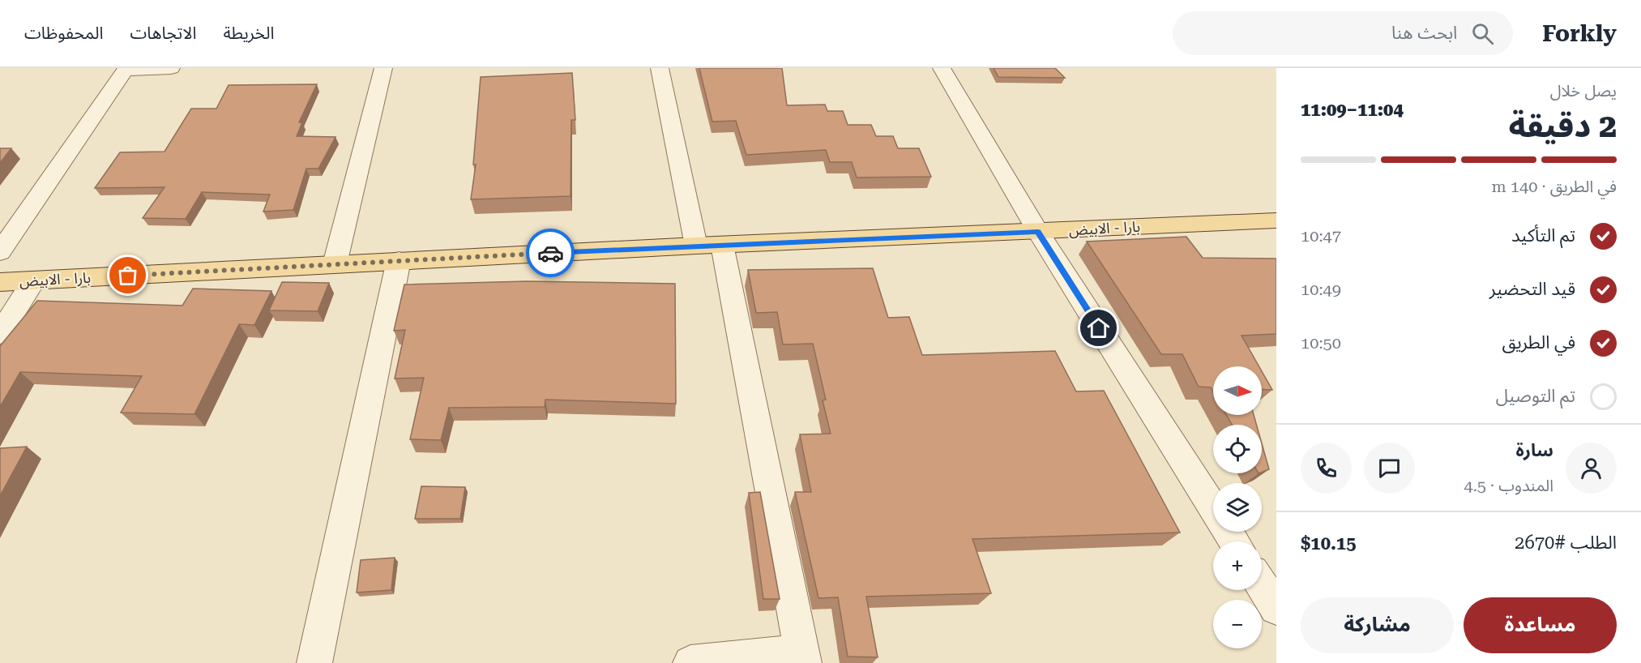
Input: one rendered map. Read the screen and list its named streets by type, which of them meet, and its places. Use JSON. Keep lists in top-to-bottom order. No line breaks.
{"streets":{"main road":["بارا - الابيض"]},"north":"right","page":{"header":"Forkly","search":"ابحث هنا","nav":["الخريطة","الاتجاهات","المحفوظات"],"heading":["2 دقيقة","يصل خلال","11:04–11:09"],"panel":["سارة","المندوب · 4.5","الطلب #2670","$10.15"],"bar":"في الطريق · 140 m","list":[["تم التأكيد","10:47"],["قيد التحضير","10:49"],["في الطريق","10:50"],"تم التوصيل"],"map_buttons":["+","−"],"buttons":["مساعدة","مشاركة"]}}
